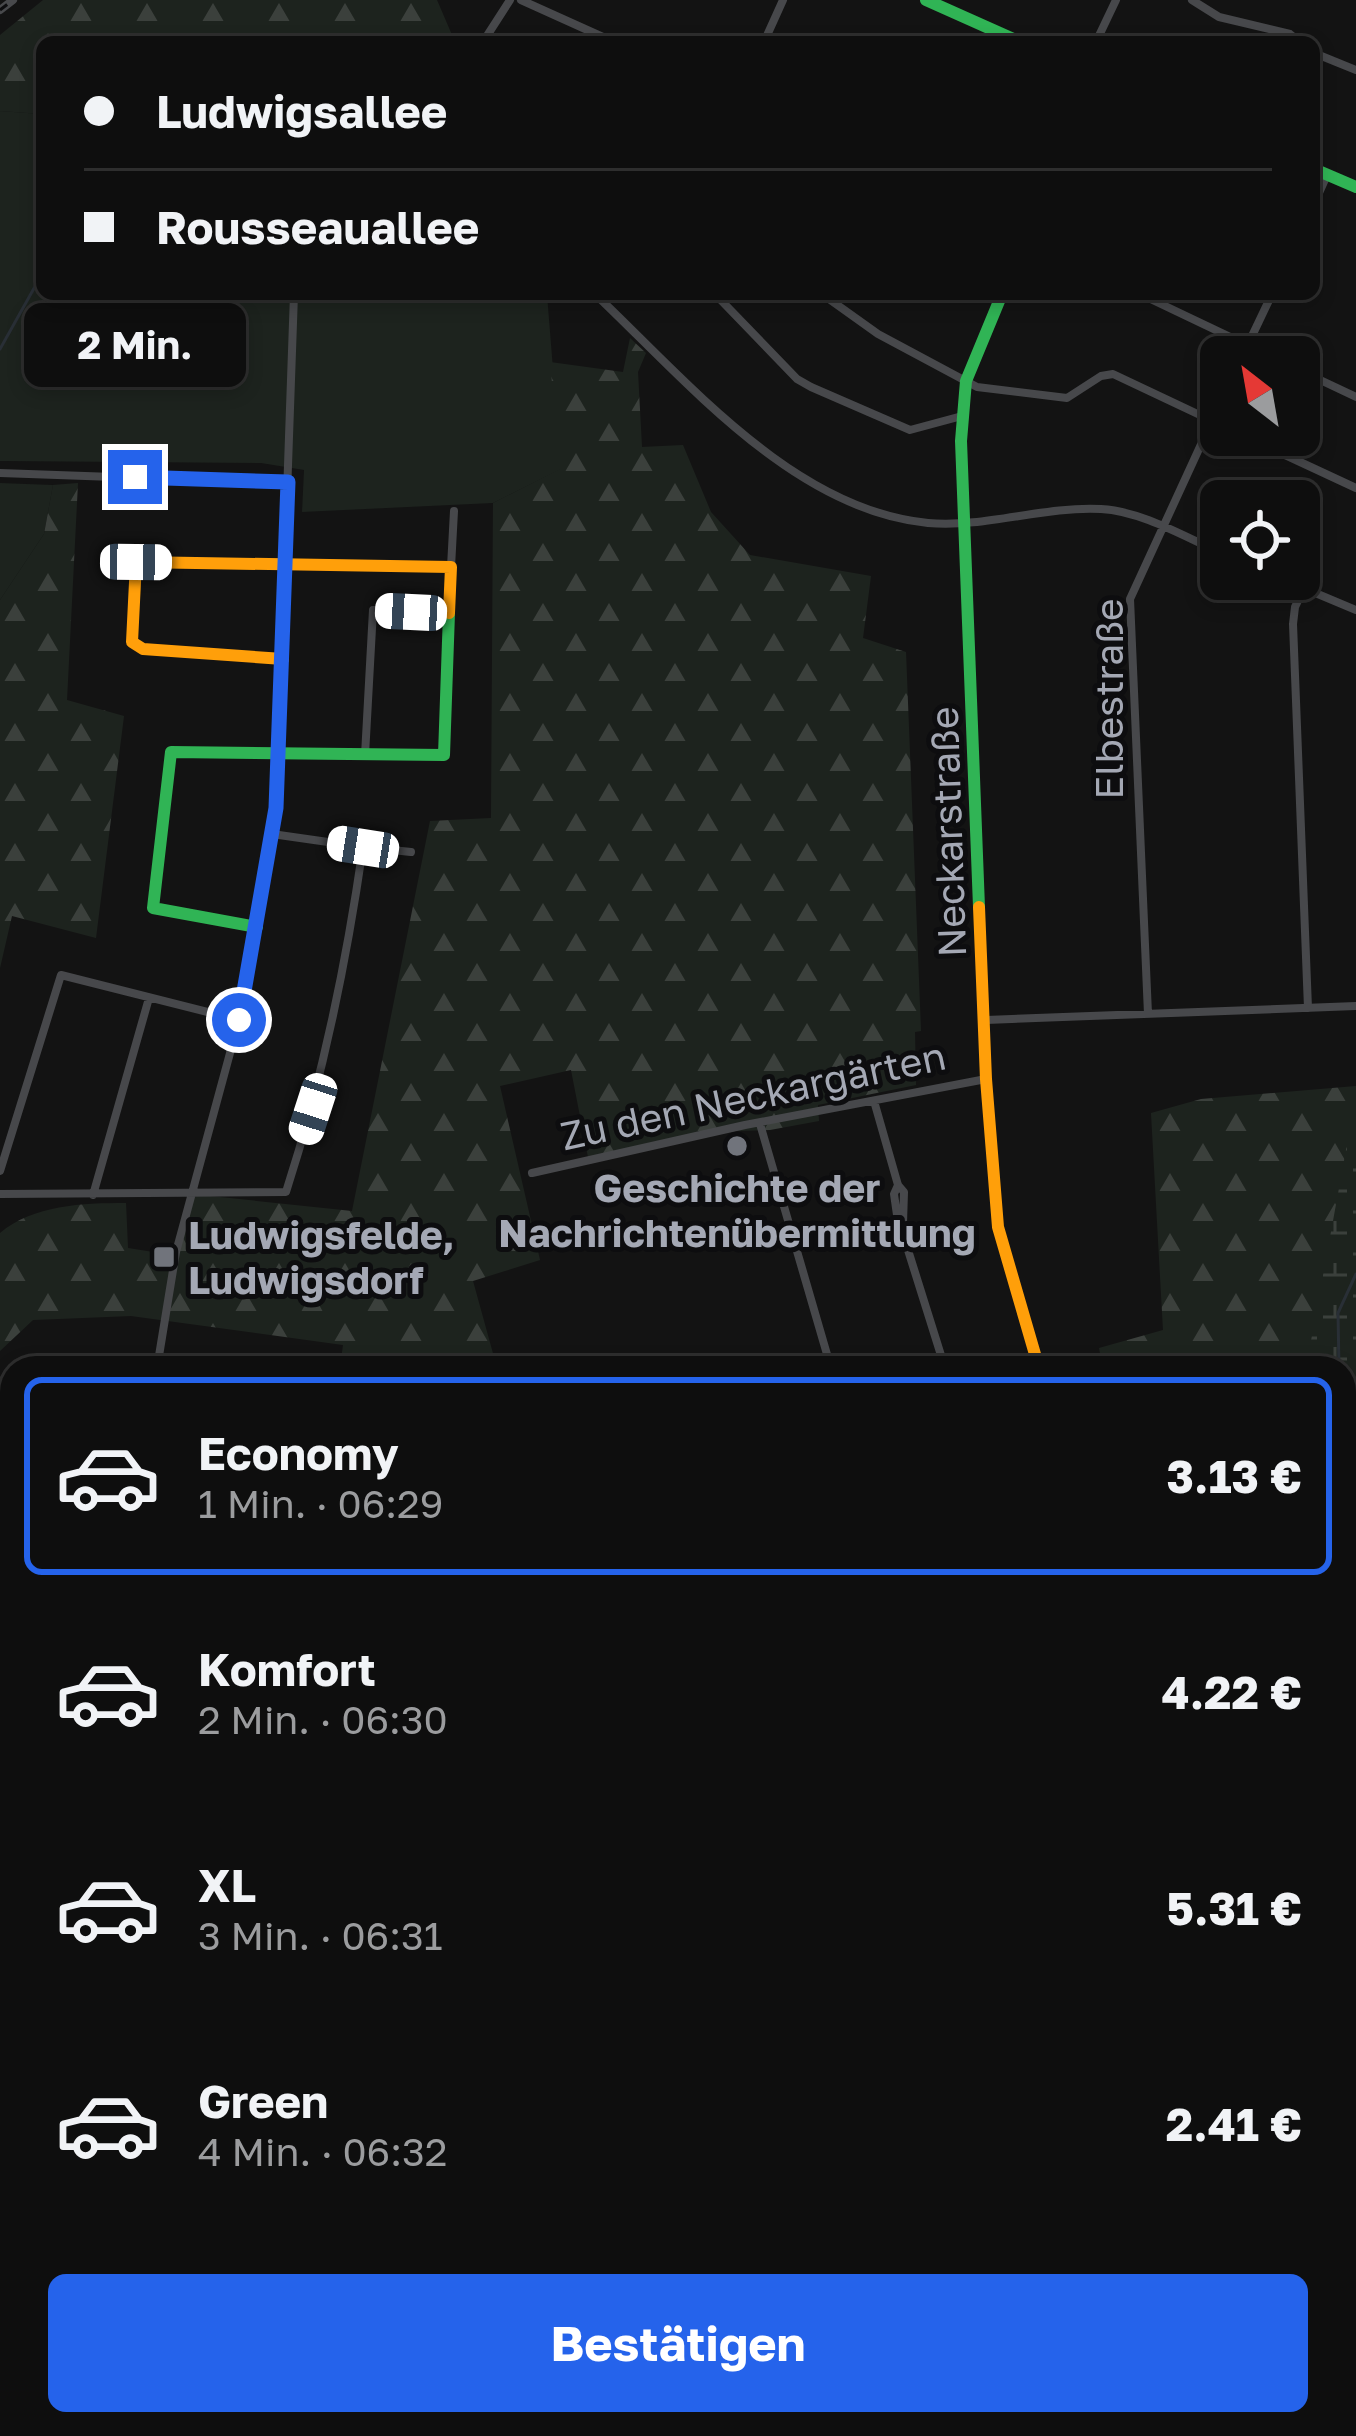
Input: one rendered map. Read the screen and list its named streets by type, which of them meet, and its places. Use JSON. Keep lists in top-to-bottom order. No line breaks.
{"streets":{"main road":["Neckarstraße"],"street":["Elbestraße","Zu den Neckargärten"]},"crossings":[["Neckarstraße","Zu den Neckargärten"]],"places":{"other":["Geschichte der Nachrichtenübermittlung"],"transit":["Ludwigsfelde, Ludwigsdorf"]},"north":"top left","page":{"banner":["Ludwigsallee","Rousseauallee"],"bubble":"2 Min.","list":[{"name":"Economy","note":"1 Min. · 06:29","value":"3.13 €"},{"name":"Komfort","note":"2 Min. · 06:30","value":"4.22 €"},{"name":"XL","note":"3 Min. · 06:31","value":"5.31 €"},{"name":"Green","note":"4 Min. · 06:32","value":"2.41 €"}],"buttons":"Bestätigen"}}
